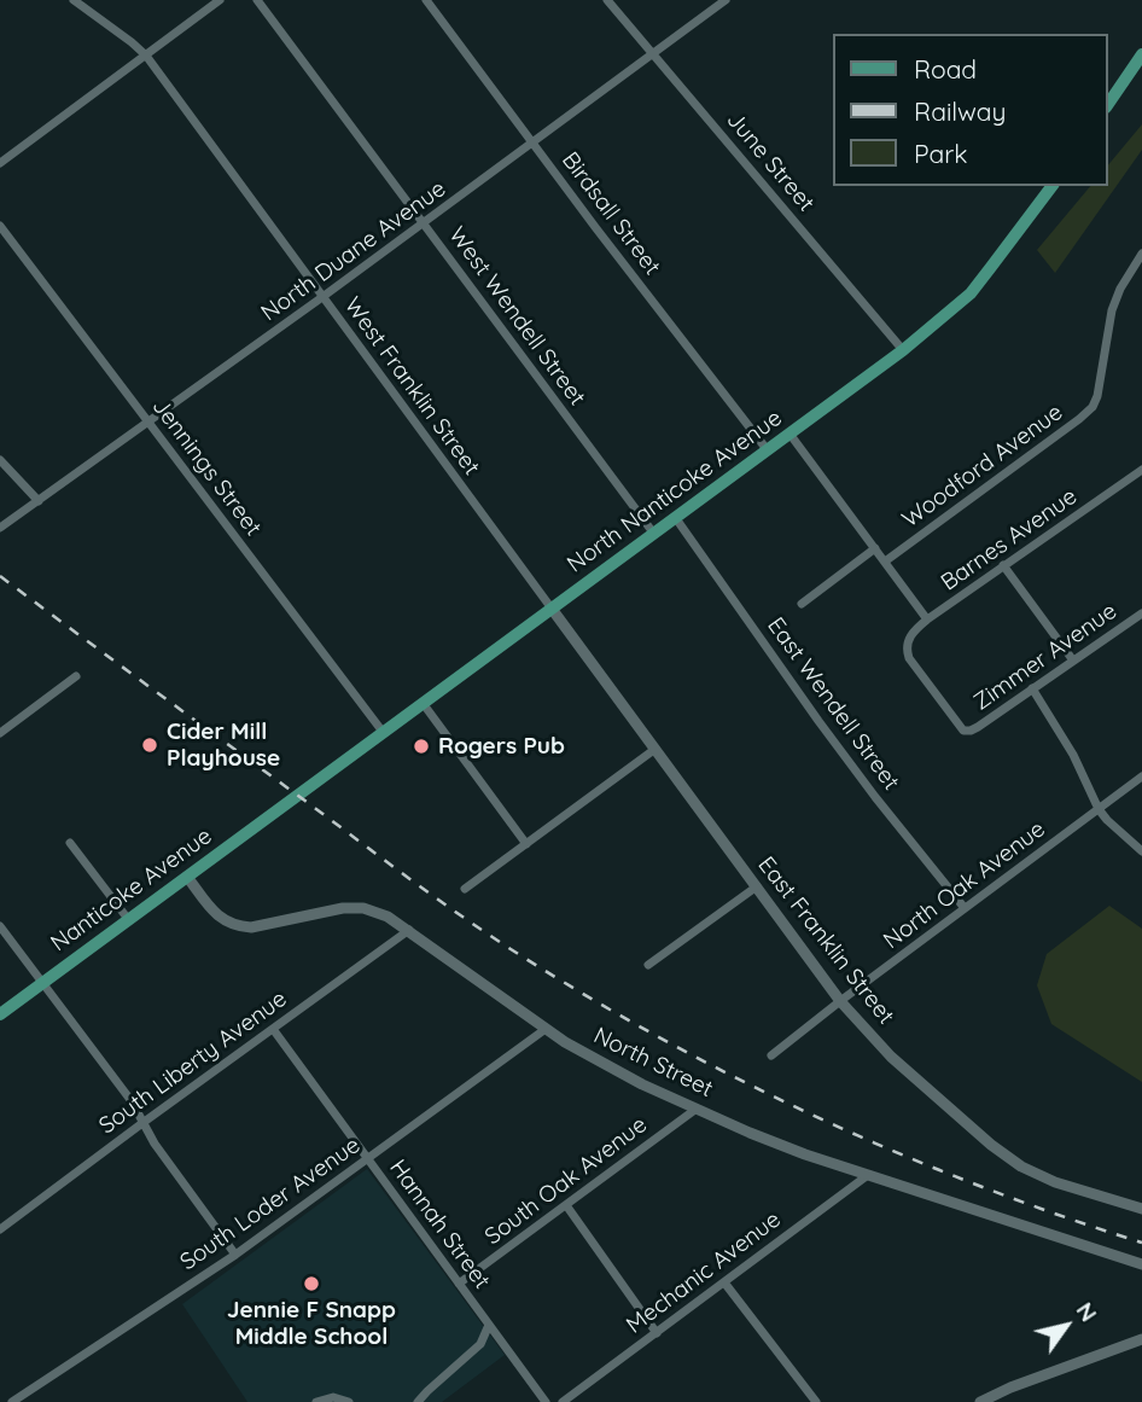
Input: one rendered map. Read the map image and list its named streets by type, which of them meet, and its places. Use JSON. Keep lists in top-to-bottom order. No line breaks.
{"streets":{"main road":["North Nanticoke Avenue","Nanticoke Avenue"],"street":["June Street","Birdsall Street","North Duane Avenue","West Wendell Street","West Franklin Street","Woodford Avenue","Jennings Street","Barnes Avenue","Zimmer Avenue","East Wendell Street","North Oak Avenue","East Franklin Street","South Liberty Avenue","North Street","South Oak Avenue","South Loder Avenue","Hannah Street","Mechanic Avenue"]},"crossings":[["June Street","North Duane Avenue"],["June Street","North Nanticoke Avenue"],["Birdsall Street","North Duane Avenue"],["Birdsall Street","North Nanticoke Avenue"],["North Duane Avenue","West Wendell Street"],["North Duane Avenue","West Franklin Street"],["North Duane Avenue","Jennings Street"],["West Wendell Street","North Nanticoke Avenue"],["West Franklin Street","North Nanticoke Avenue"],["West Franklin Street","East Franklin Street"],["Jennings Street","North Nanticoke Avenue"],["North Nanticoke Avenue","East Wendell Street"],["North Nanticoke Avenue","Nanticoke Avenue"],["North Nanticoke Avenue","East Franklin Street"],["Barnes Avenue","Zimmer Avenue"],["East Wendell Street","North Oak Avenue"],["North Oak Avenue","East Franklin Street"],["Nanticoke Avenue","North Street"],["South Liberty Avenue","North Street"],["South Liberty Avenue","Hannah Street"],["North Street","South Oak Avenue"],["North Street","South Loder Avenue"],["North Street","Mechanic Avenue"],["South Oak Avenue","Hannah Street"],["South Loder Avenue","Hannah Street"]],"places":["Cider Mill Playhouse","Rogers Pub","Jennie F Snapp Middle School"],"legend":["Road","Railway","Park"],"north":"top right"}
